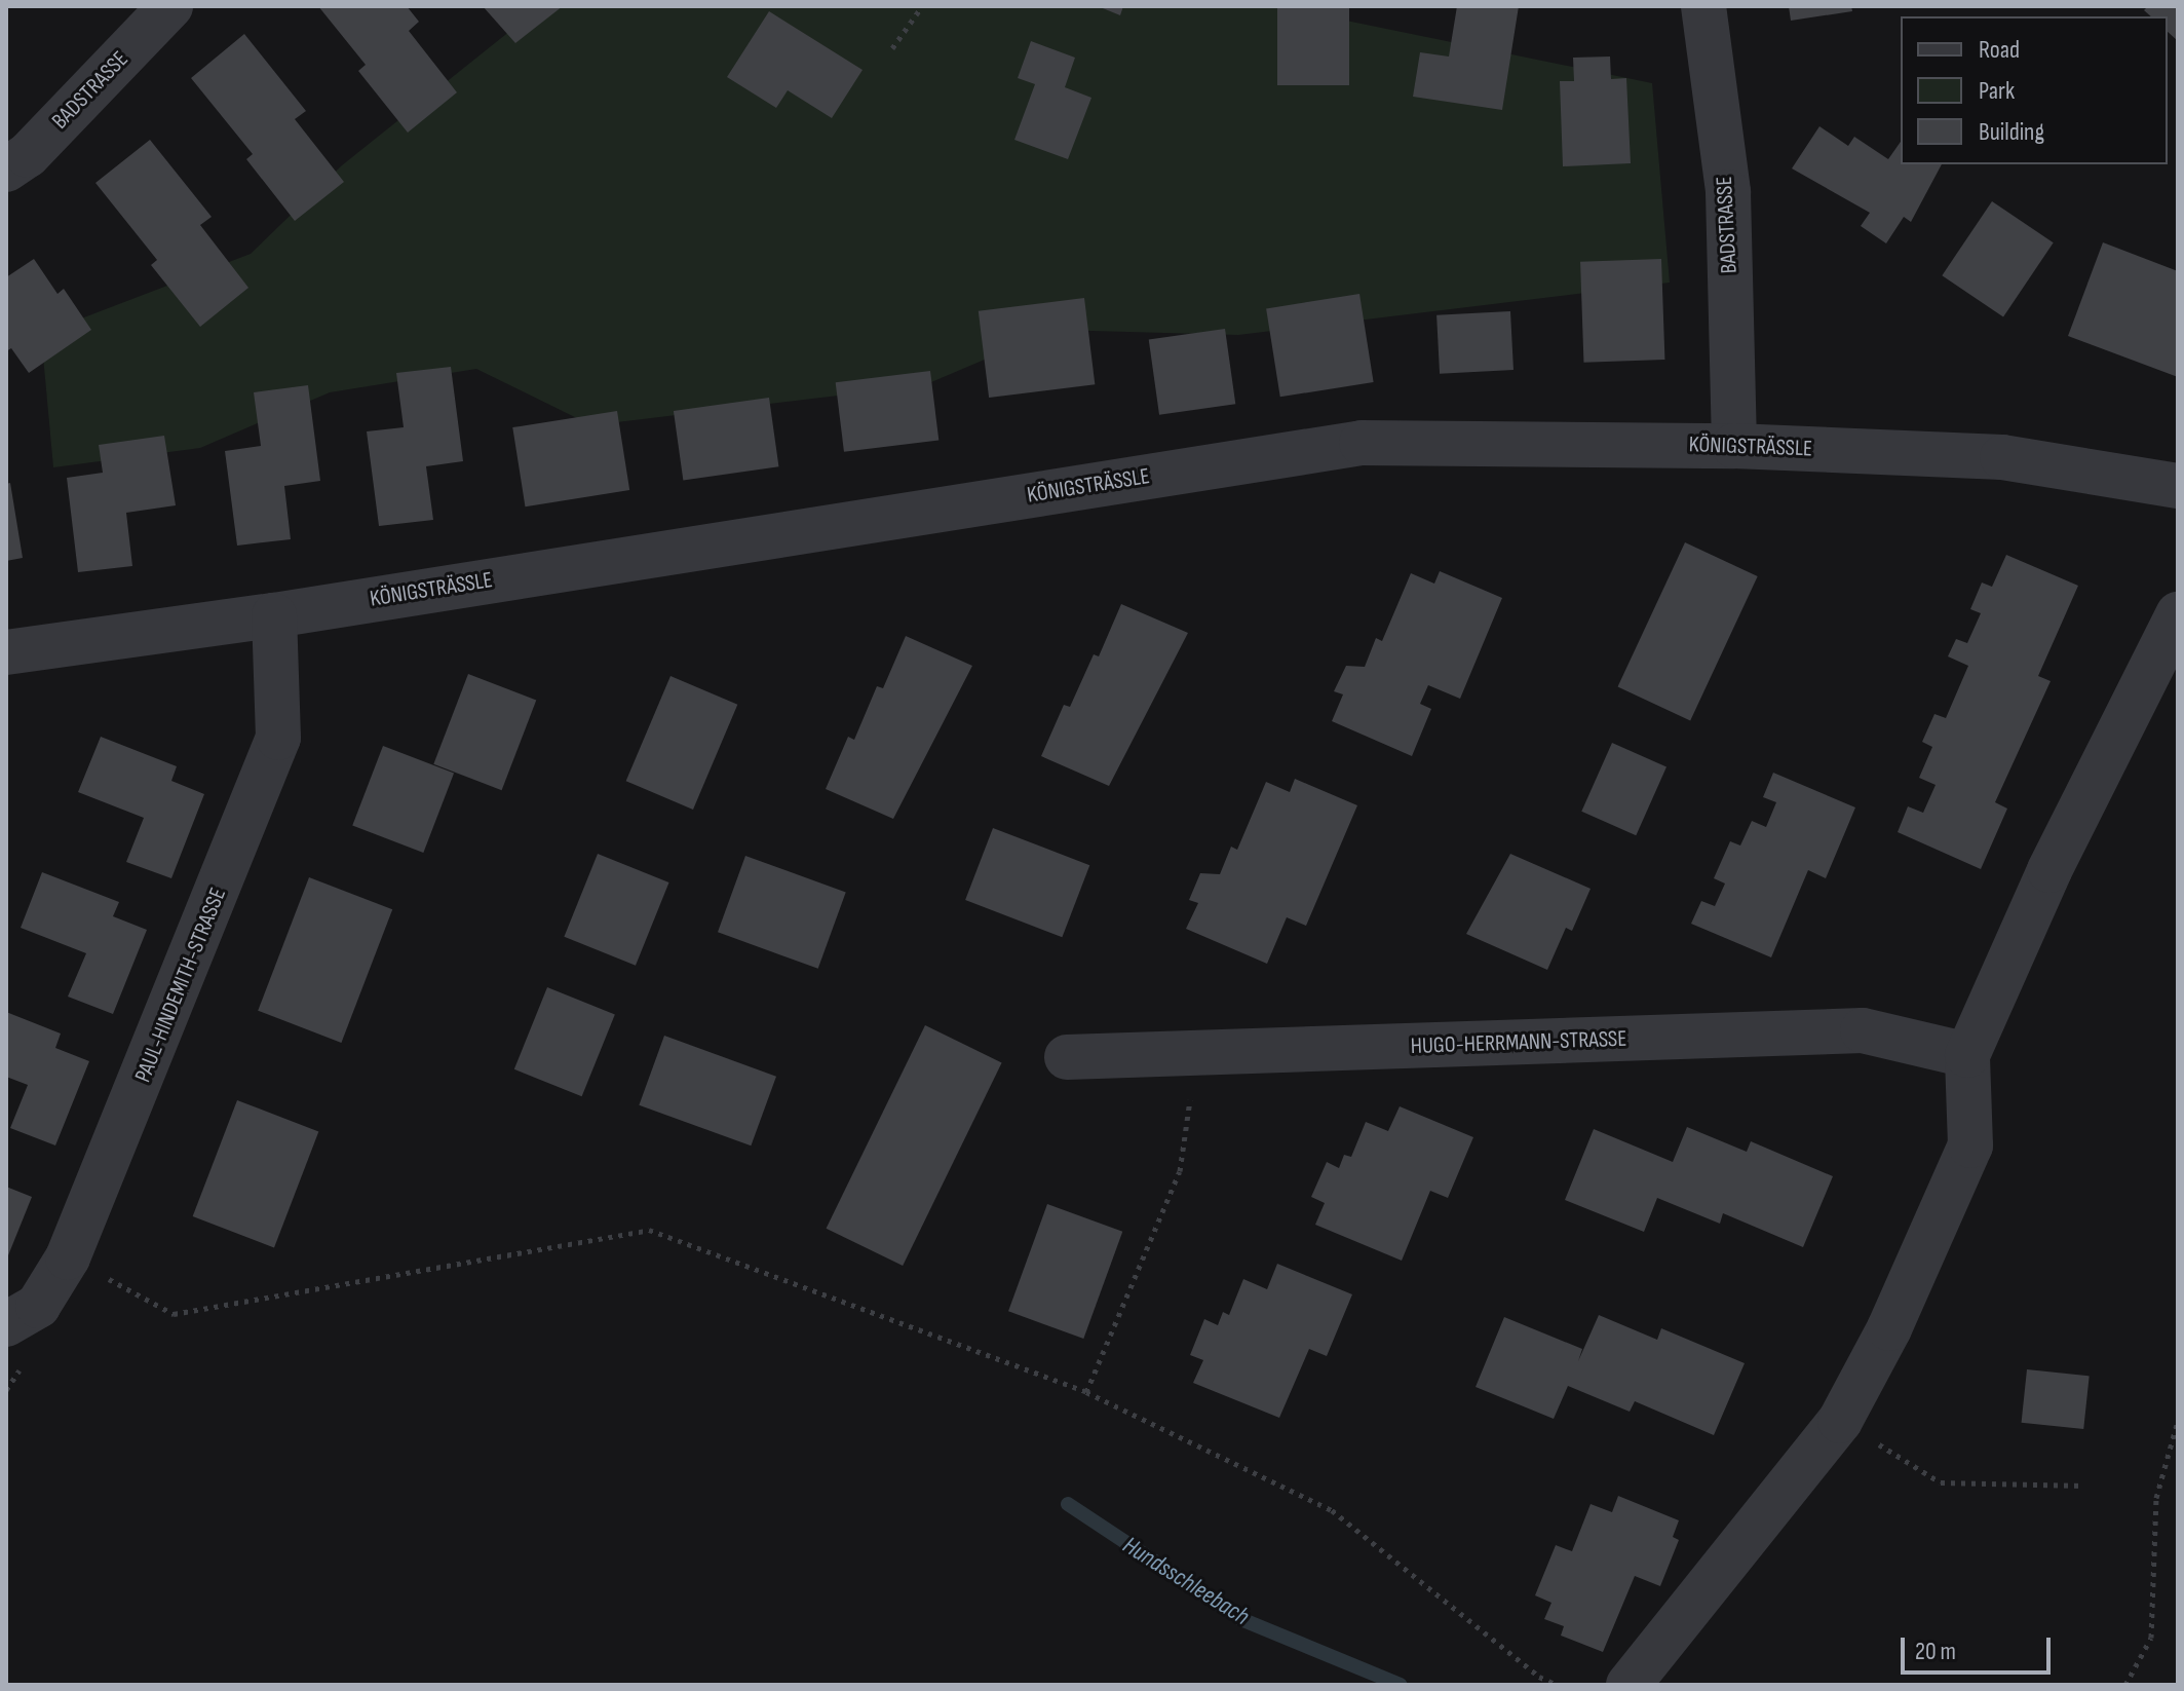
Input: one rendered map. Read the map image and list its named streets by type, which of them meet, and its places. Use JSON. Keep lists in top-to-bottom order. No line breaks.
{"streets":{"street":["BADSTRASSE","KÖNIGSTRÄSSLE","PAUL-HINDEMITH-STRASSE","HUGO-HERRMANN-STRASSE"]},"crossings":[["BADSTRASSE","KÖNIGSTRÄSSLE"],["KÖNIGSTRÄSSLE","PAUL-HINDEMITH-STRASSE"]],"water":["Hundsschleebach"],"legend":["Road","Park","Building"],"scale_bar":"20 m"}
